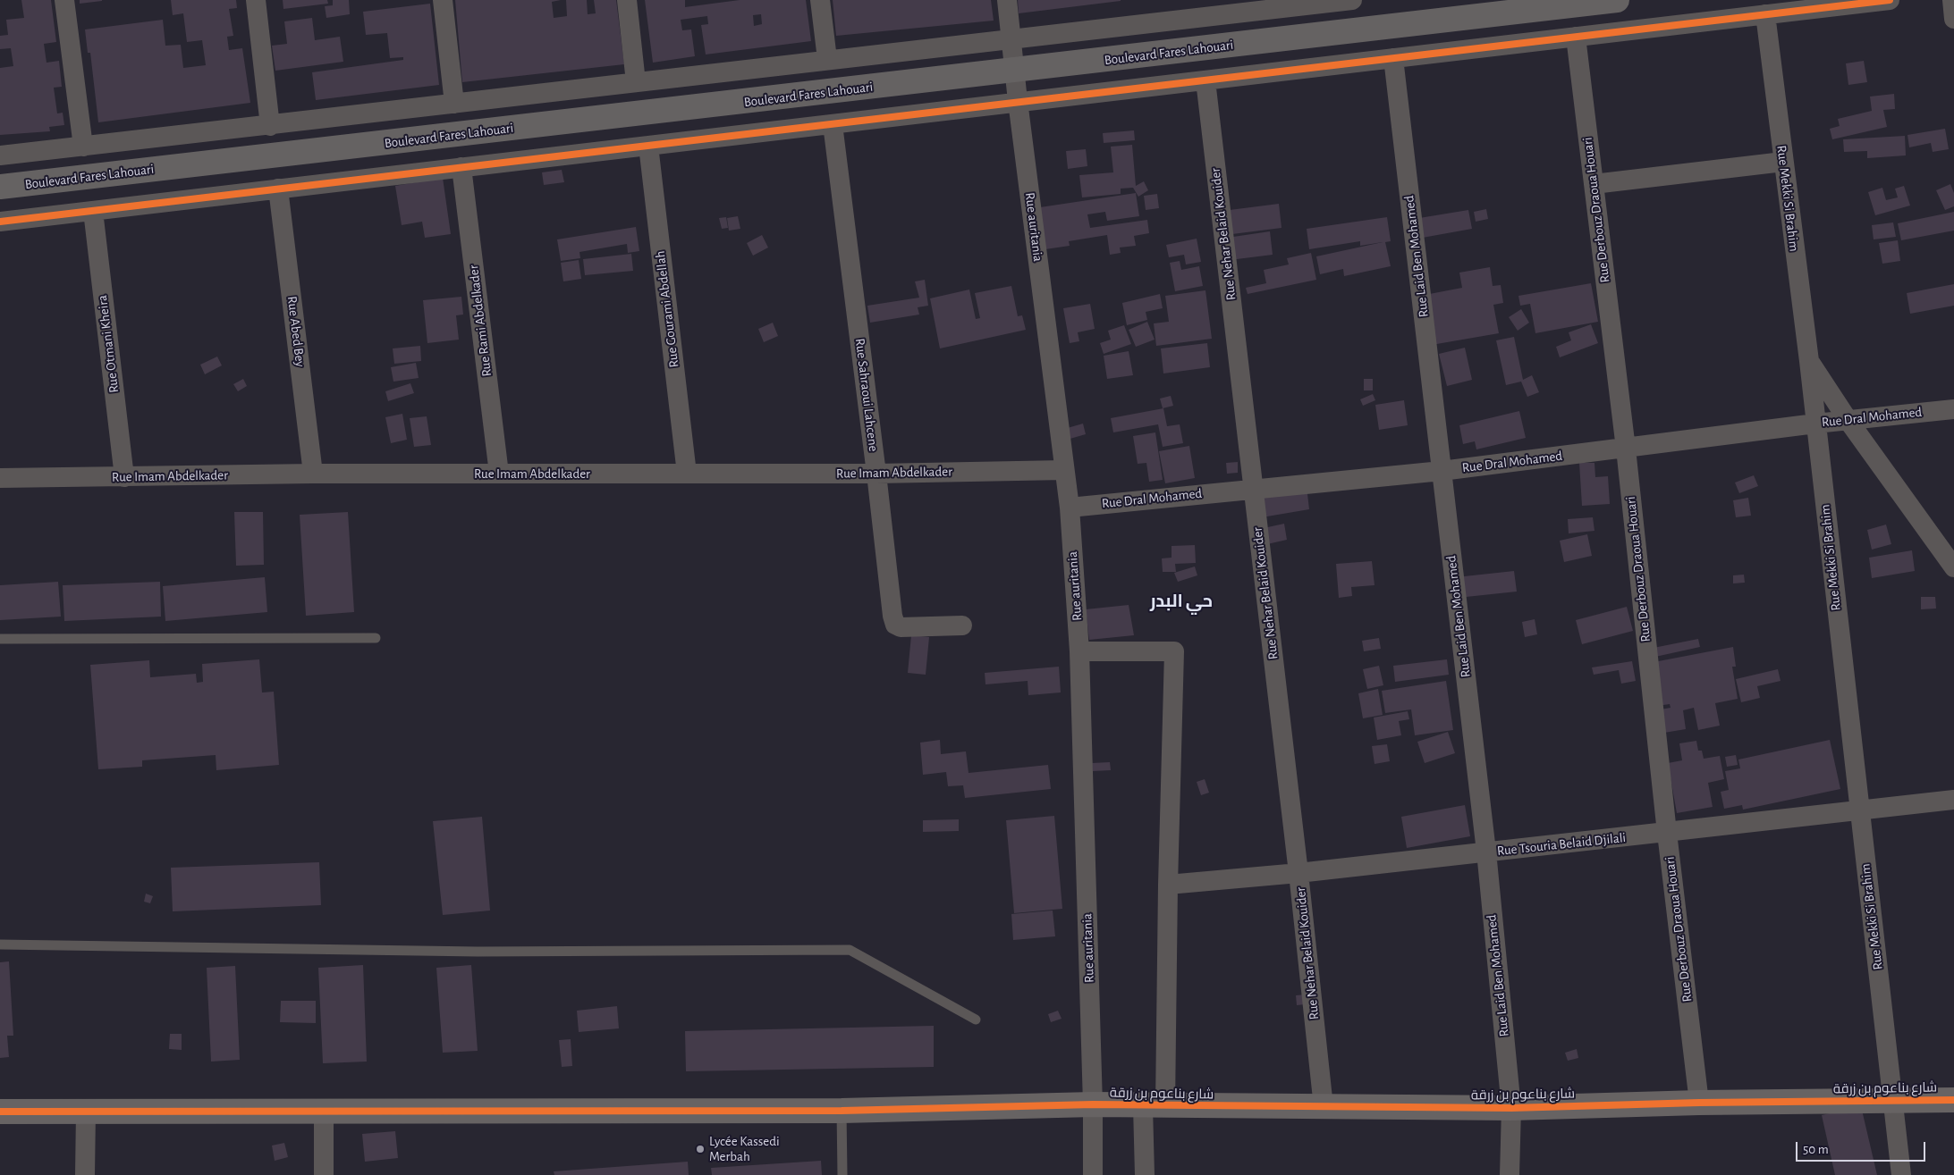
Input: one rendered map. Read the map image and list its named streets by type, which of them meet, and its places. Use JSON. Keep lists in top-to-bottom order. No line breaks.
{"streets":{"main road":["Boulevard Fares Lahouari"],"street":["Rue Mekki Si Brahim","Rue Derbouz Draoua Houari","Rue auritania","Rue Nehar Belaid Kouider","Rue Laid Ben Mohamed","Rue Gourami Abdellah","Rue Rami Abdelkader","Rue Abed Bey","Rue Otmani Kheira","Rue Sahraoui Lahcene","Rue Dral Mohamed","Rue Imam Abdelkader","Rue Tsouria Belaid Djilali","شارع بناعوم بن زرقة"]},"crossings":[["Boulevard Fares Lahouari","Rue auritania"],["Rue Mekki Si Brahim","Rue Dral Mohamed"],["Rue Mekki Si Brahim","Rue Tsouria Belaid Djilali"],["Rue Mekki Si Brahim","شارع بناعوم بن زرقة"],["Rue Derbouz Draoua Houari","Rue Dral Mohamed"],["Rue Derbouz Draoua Houari","Rue Tsouria Belaid Djilali"],["Rue Derbouz Draoua Houari","شارع بناعوم بن زرقة"],["Rue auritania","Rue Dral Mohamed"],["Rue auritania","Rue Imam Abdelkader"],["Rue auritania","شارع بناعوم بن زرقة"],["Rue Nehar Belaid Kouider","Rue Dral Mohamed"],["Rue Nehar Belaid Kouider","Rue Tsouria Belaid Djilali"],["Rue Nehar Belaid Kouider","شارع بناعوم بن زرقة"],["Rue Laid Ben Mohamed","Rue Dral Mohamed"],["Rue Laid Ben Mohamed","Rue Tsouria Belaid Djilali"],["Rue Laid Ben Mohamed","شارع بناعوم بن زرقة"],["Rue Gourami Abdellah","Rue Imam Abdelkader"],["Rue Rami Abdelkader","Rue Imam Abdelkader"],["Rue Abed Bey","Rue Imam Abdelkader"],["Rue Otmani Kheira","Rue Imam Abdelkader"],["Rue Sahraoui Lahcene","Rue Imam Abdelkader"]],"districts":["حي البدر"],"places":["Lycée Kassedi Merbah"],"scale_bar":"50 m"}
